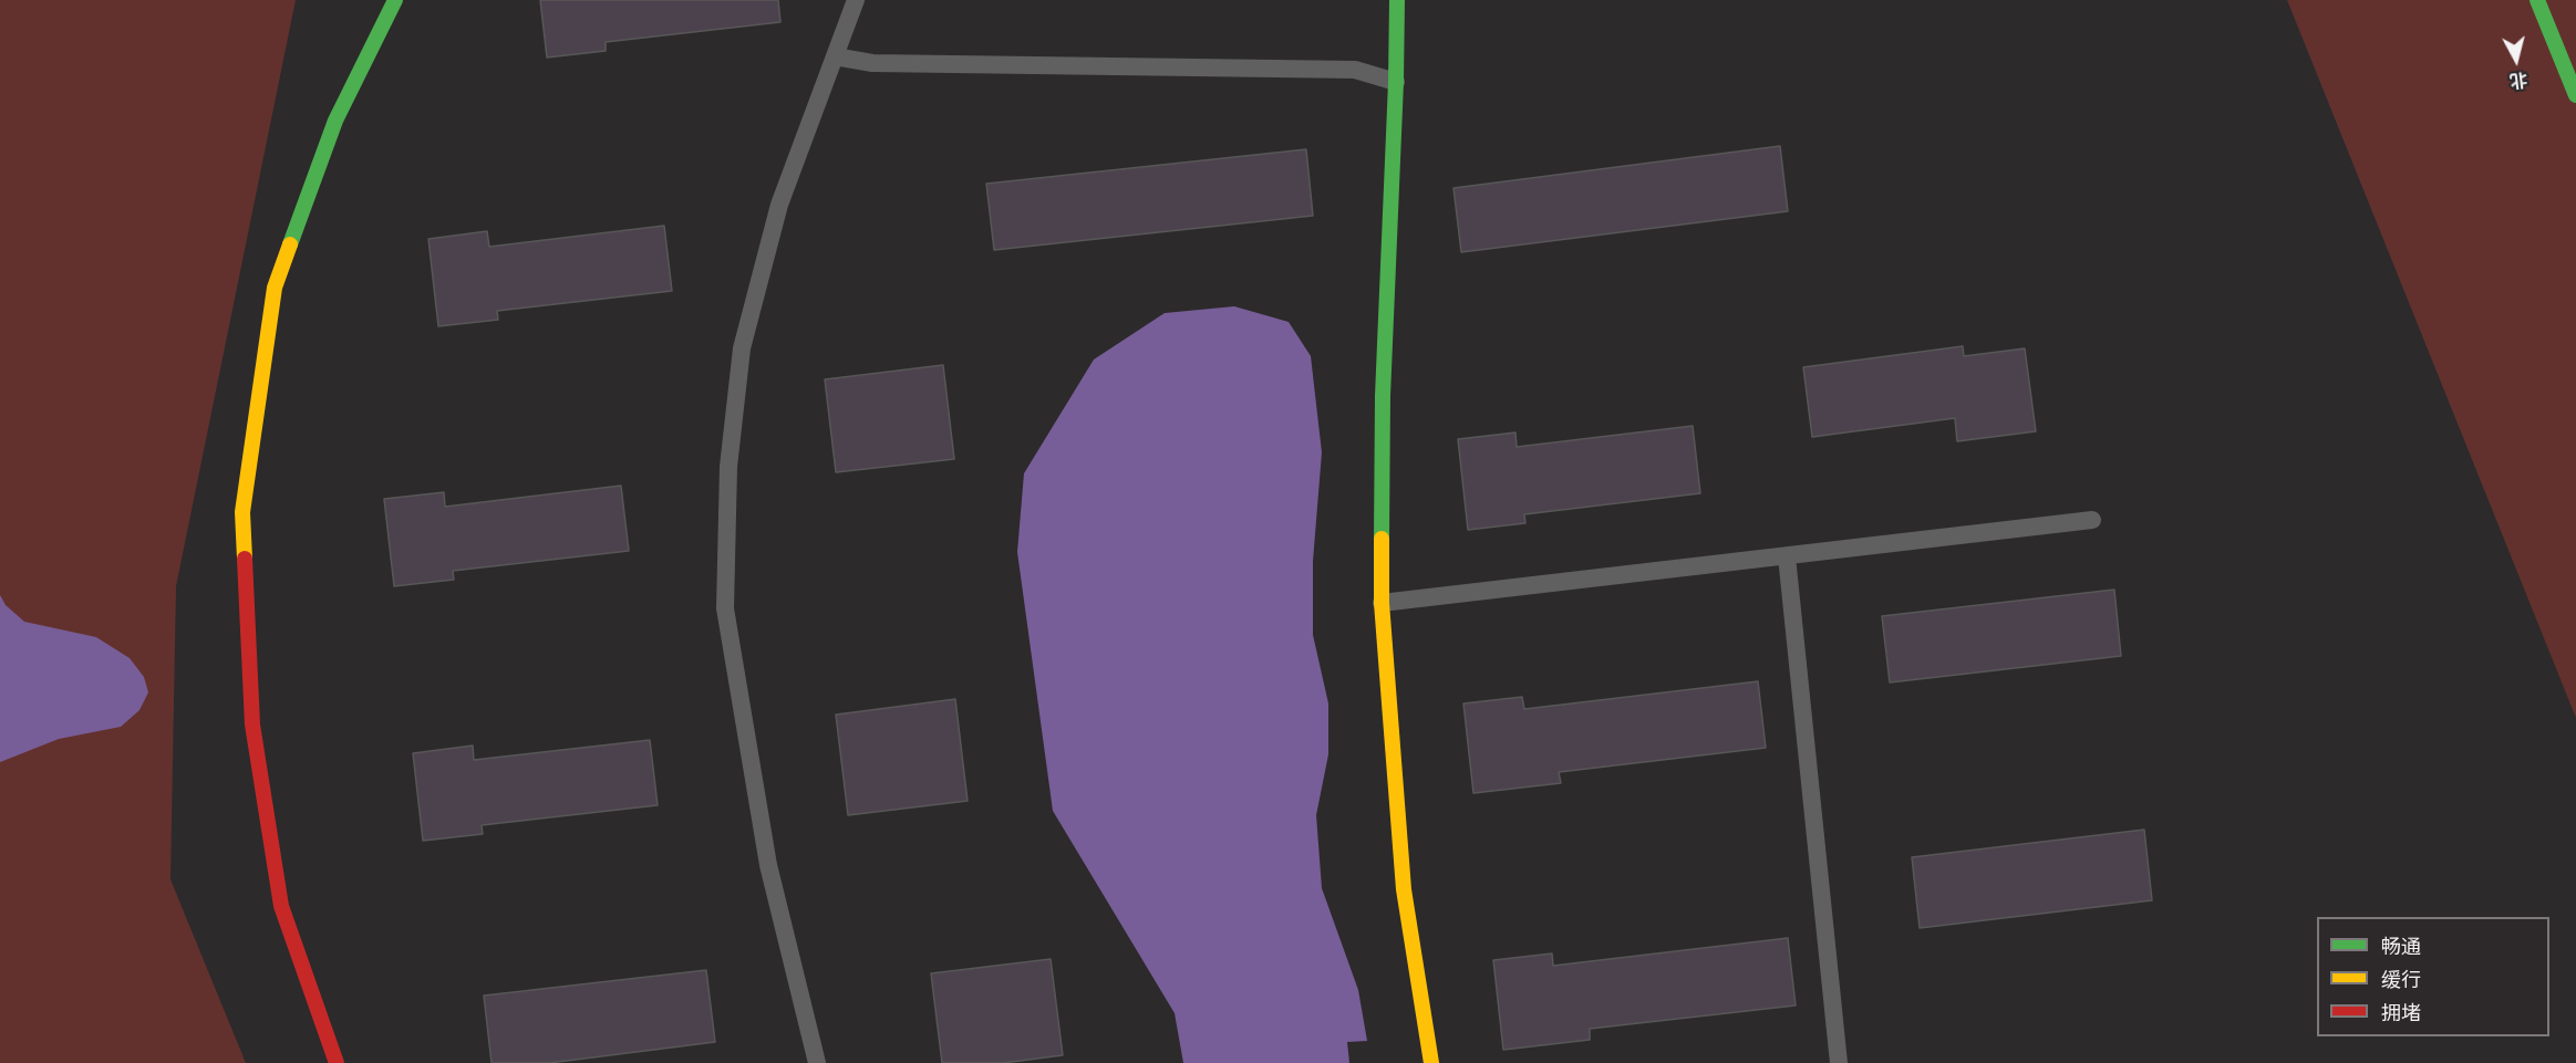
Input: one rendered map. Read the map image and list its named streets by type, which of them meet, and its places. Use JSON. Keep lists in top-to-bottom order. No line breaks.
{"legend":["畅通","缓行","拥堵"],"north":"bottom"}
